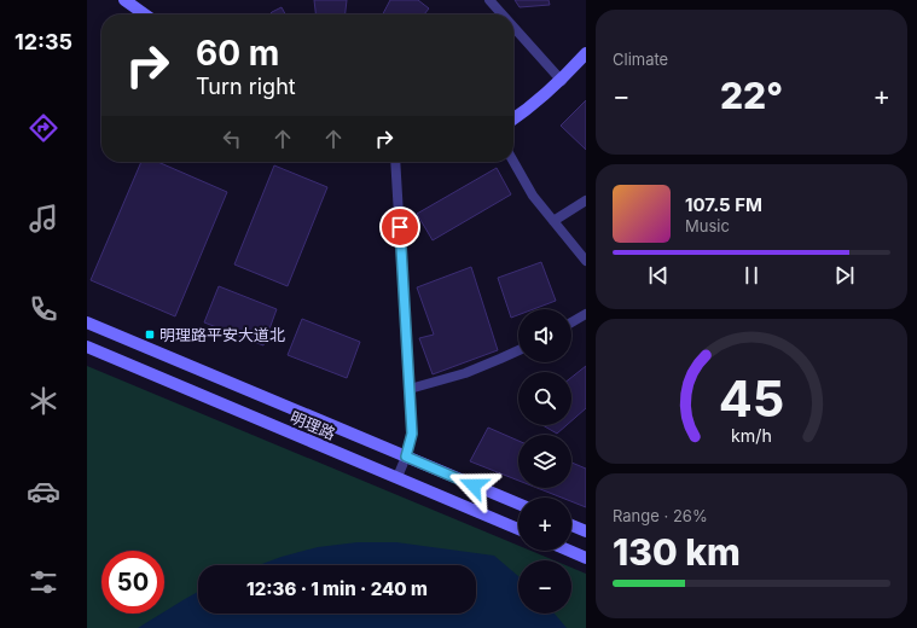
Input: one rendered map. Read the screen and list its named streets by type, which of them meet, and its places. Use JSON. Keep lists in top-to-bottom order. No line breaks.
{"streets":{"main road":["明理路"]},"places":{"transit":["明理路平安大道北"]},"page":{"tabs":"12:35","tile":["Climate",["Range · 26%","130 km"]],"turn":["60 m","Turn right"],"heat":["−","22°","+"],"song":["107.5 FM","Music"],"map_buttons":["+","−"],"limit":"50","trip":"12:36 · 1 min · 240 m","gauge":["45","km/h"]}}
